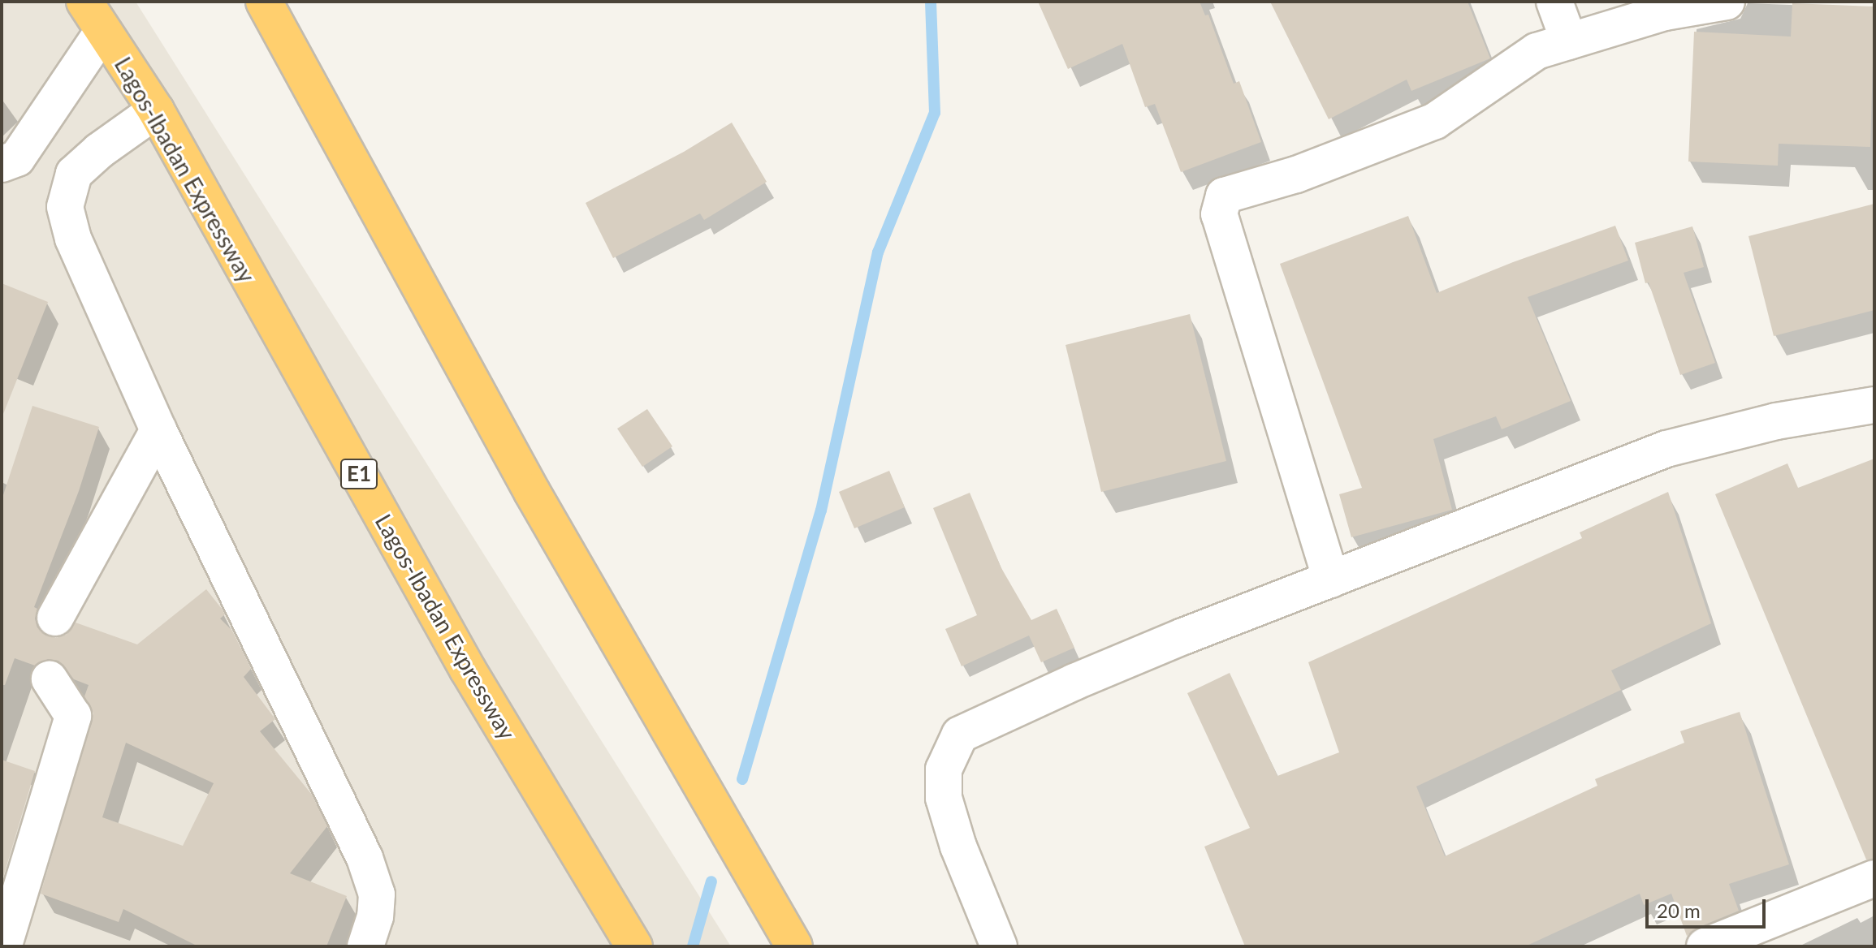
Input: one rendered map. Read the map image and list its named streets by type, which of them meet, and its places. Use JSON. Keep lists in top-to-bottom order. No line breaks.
{"streets":{"highway":["Lagos-Ibadan Expressway","E1"]},"scale_bar":"20 m"}
